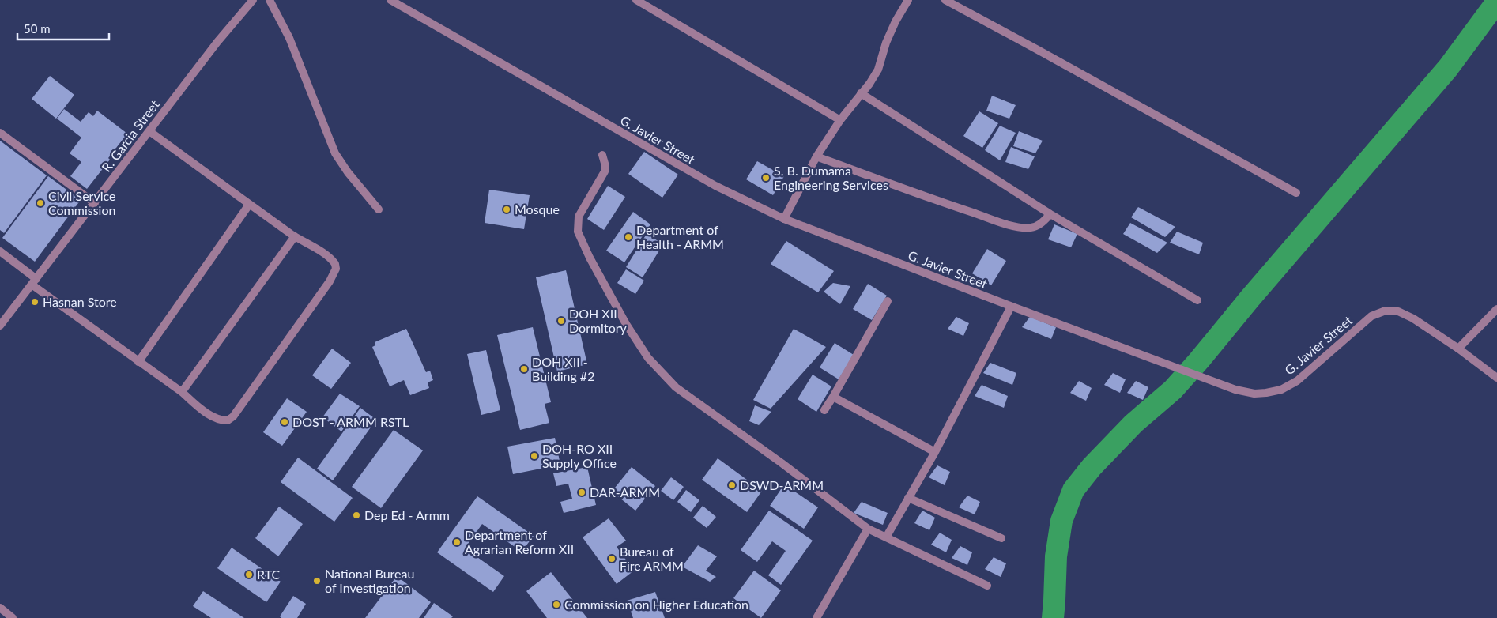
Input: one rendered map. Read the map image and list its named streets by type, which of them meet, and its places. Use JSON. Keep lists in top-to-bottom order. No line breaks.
{"streets":{"street":["R. Garcia Street","G. Javier Street"]},"places":["S. B. Dumama Engineering Services","Civil Service Commission","Mosque","Department of Health - ARMM","Hasnan Store","DOH XII Dormitory","DOH XII - Building #2","DOST - ARMM RSTL","DOH-RO XII Supply Office","DSWD-ARMM","DAR-ARMM","Dep Ed - Armm","Department of Agrarian Reform XII","Bureau of Fire ARMM","RTC","National Bureau of Investigation","Commission on Higher Education"],"scale_bar":"50 m"}
